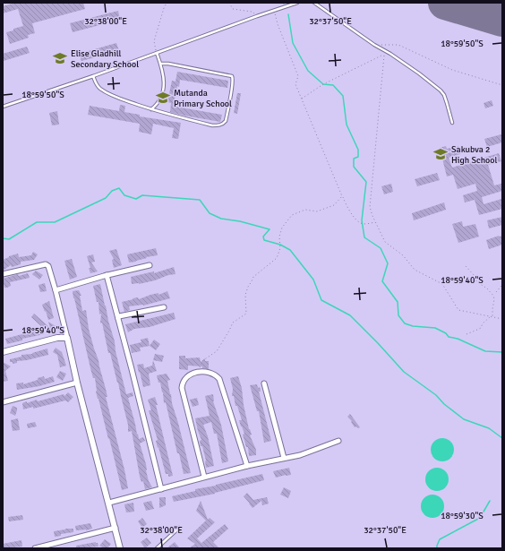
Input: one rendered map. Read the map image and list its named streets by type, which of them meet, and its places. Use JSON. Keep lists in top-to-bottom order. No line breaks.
{"places":{"school or university":["Elise Gladhill Secondary School","Mutanda Primary School","Sakubva 2 High School"]},"coordinates":["32°38'00\"E","32°37'50\"E","18°59'50\"S","18°59'40\"S","18°59'30\"S"]}
